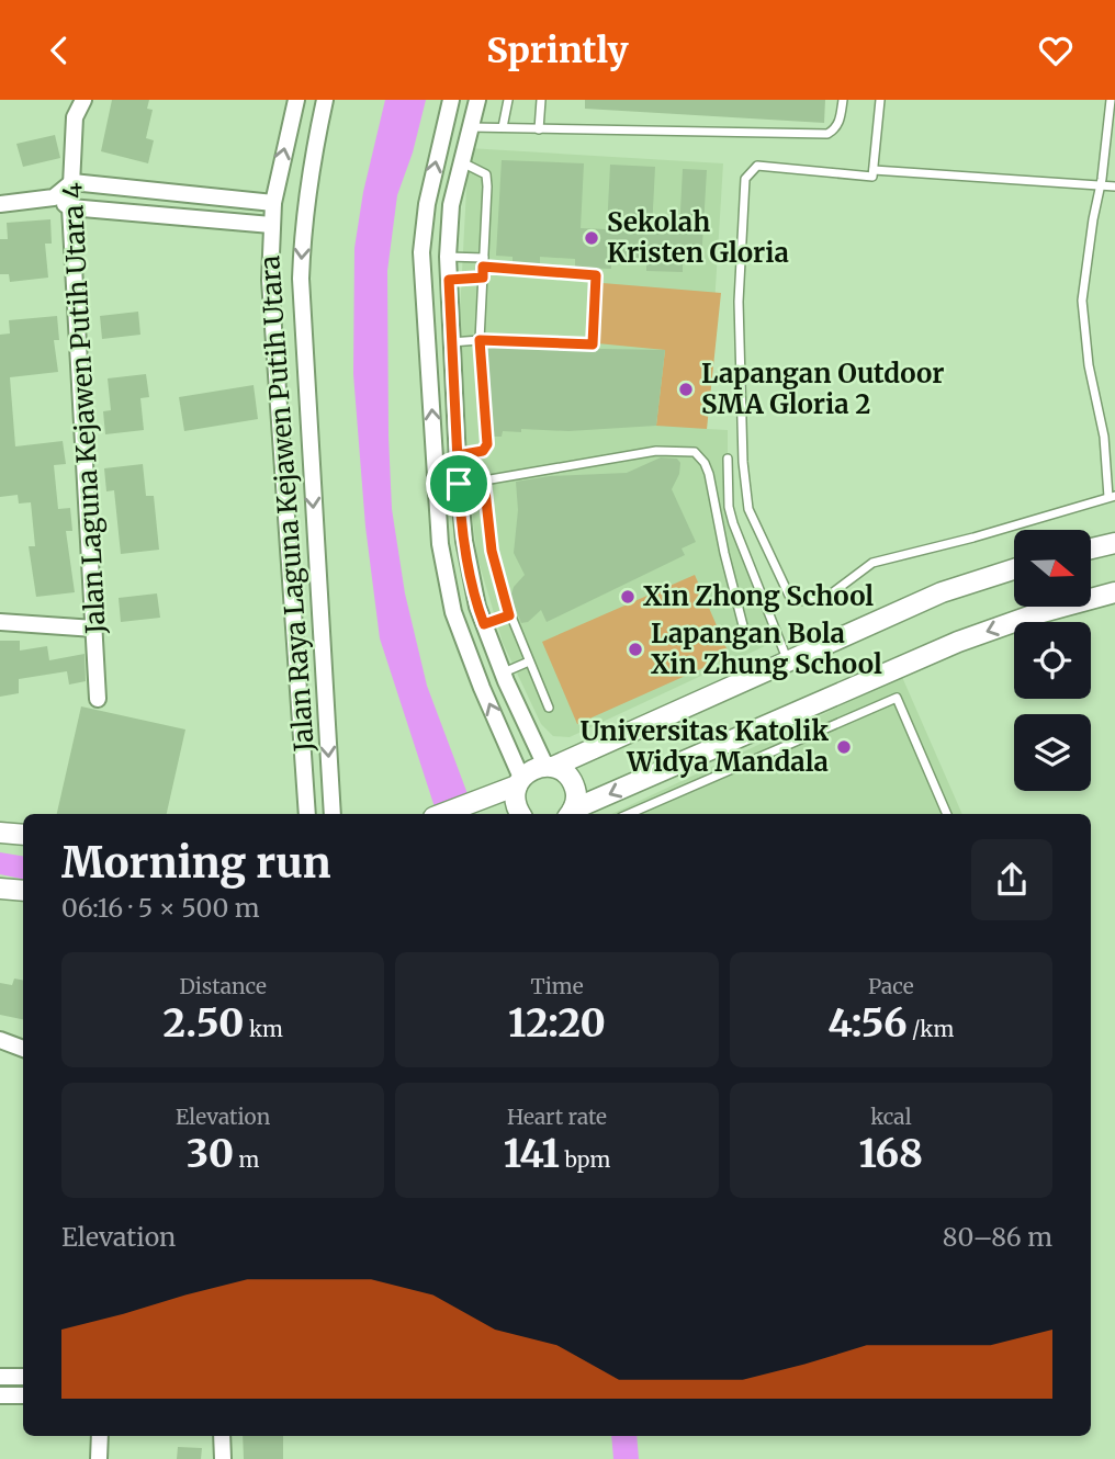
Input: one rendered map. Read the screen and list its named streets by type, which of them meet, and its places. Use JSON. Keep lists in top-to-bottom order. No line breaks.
{"streets":{"street":["Jalan Laguna Kejawen Putih Utara 4","Jalan Raya Laguna Kejawen Putih Utara"]},"places":["Sekolah Kristen Gloria","Lapangan Outdoor SMA Gloria 2","Xin Zhong School","Lapangan Bola Xin Zhung School","Universitas Katolik Widya Mandala"],"north":"right","page":{"header":"Sprintly","heading":["Morning run","06:16 · 5 × 500 m"],"stats":[["Distance","2.50 km"],["Time","12:20"],["Pace","4:56 /km"],["Elevation","30 m"],["Heart rate","141 bpm"],["kcal","168"]],"chart":["Elevation","80–86 m"]}}
